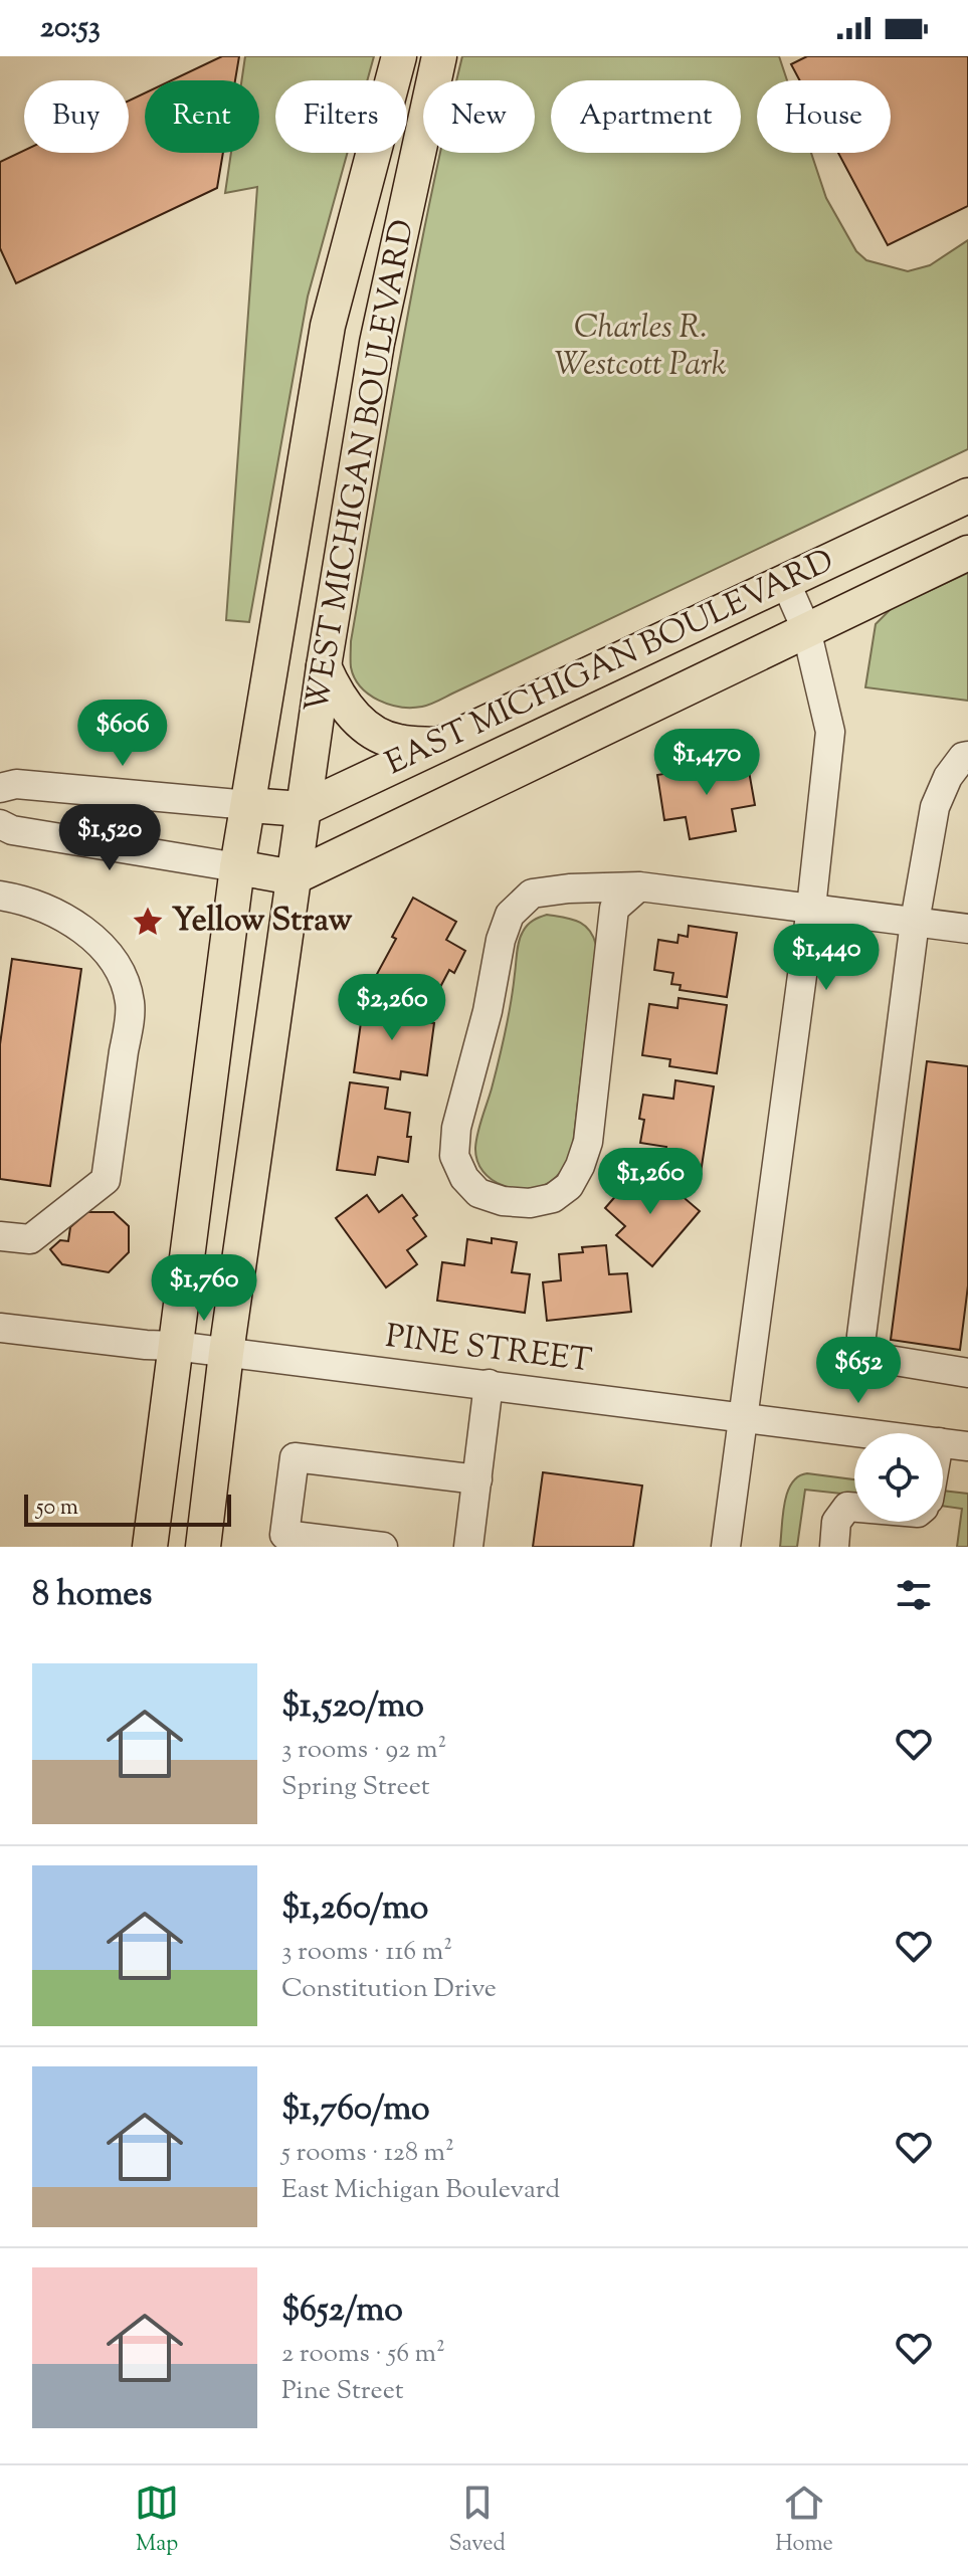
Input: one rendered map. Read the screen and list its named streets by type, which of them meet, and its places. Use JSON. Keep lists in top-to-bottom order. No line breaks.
{"streets":{"main road":["WEST MICHIGAN BOULEVARD","EAST MICHIGAN BOULEVARD"],"street":["PINE STREET"]},"crossings":[["WEST MICHIGAN BOULEVARD","EAST MICHIGAN BOULEVARD"]],"parks":["Charles R. Westcott Park"],"places":{"place":["Yellow Straw"]},"scale_bar":"50 m","page":{"status":"20:53","chip":["Buy","Rent","Filters","New","Apartment","House"],"price":["$606","$1,470","$1,520","$1,440","$2,260","$1,260","$1,760","$652"],"scale":"50 m","heading":"8 homes","list":[{"name":"$1,520/mo","note":"3 rooms · 92 m² · Spring Street"},{"name":"$1,260/mo","note":"3 rooms · 116 m² · Constitution Drive"},{"name":"$1,760/mo","note":"5 rooms · 128 m² · East Michigan Boulevard"},{"name":"$652/mo","note":"2 rooms · 56 m² · Pine Street"}],"tabs":["Map","Saved","Home"]}}
